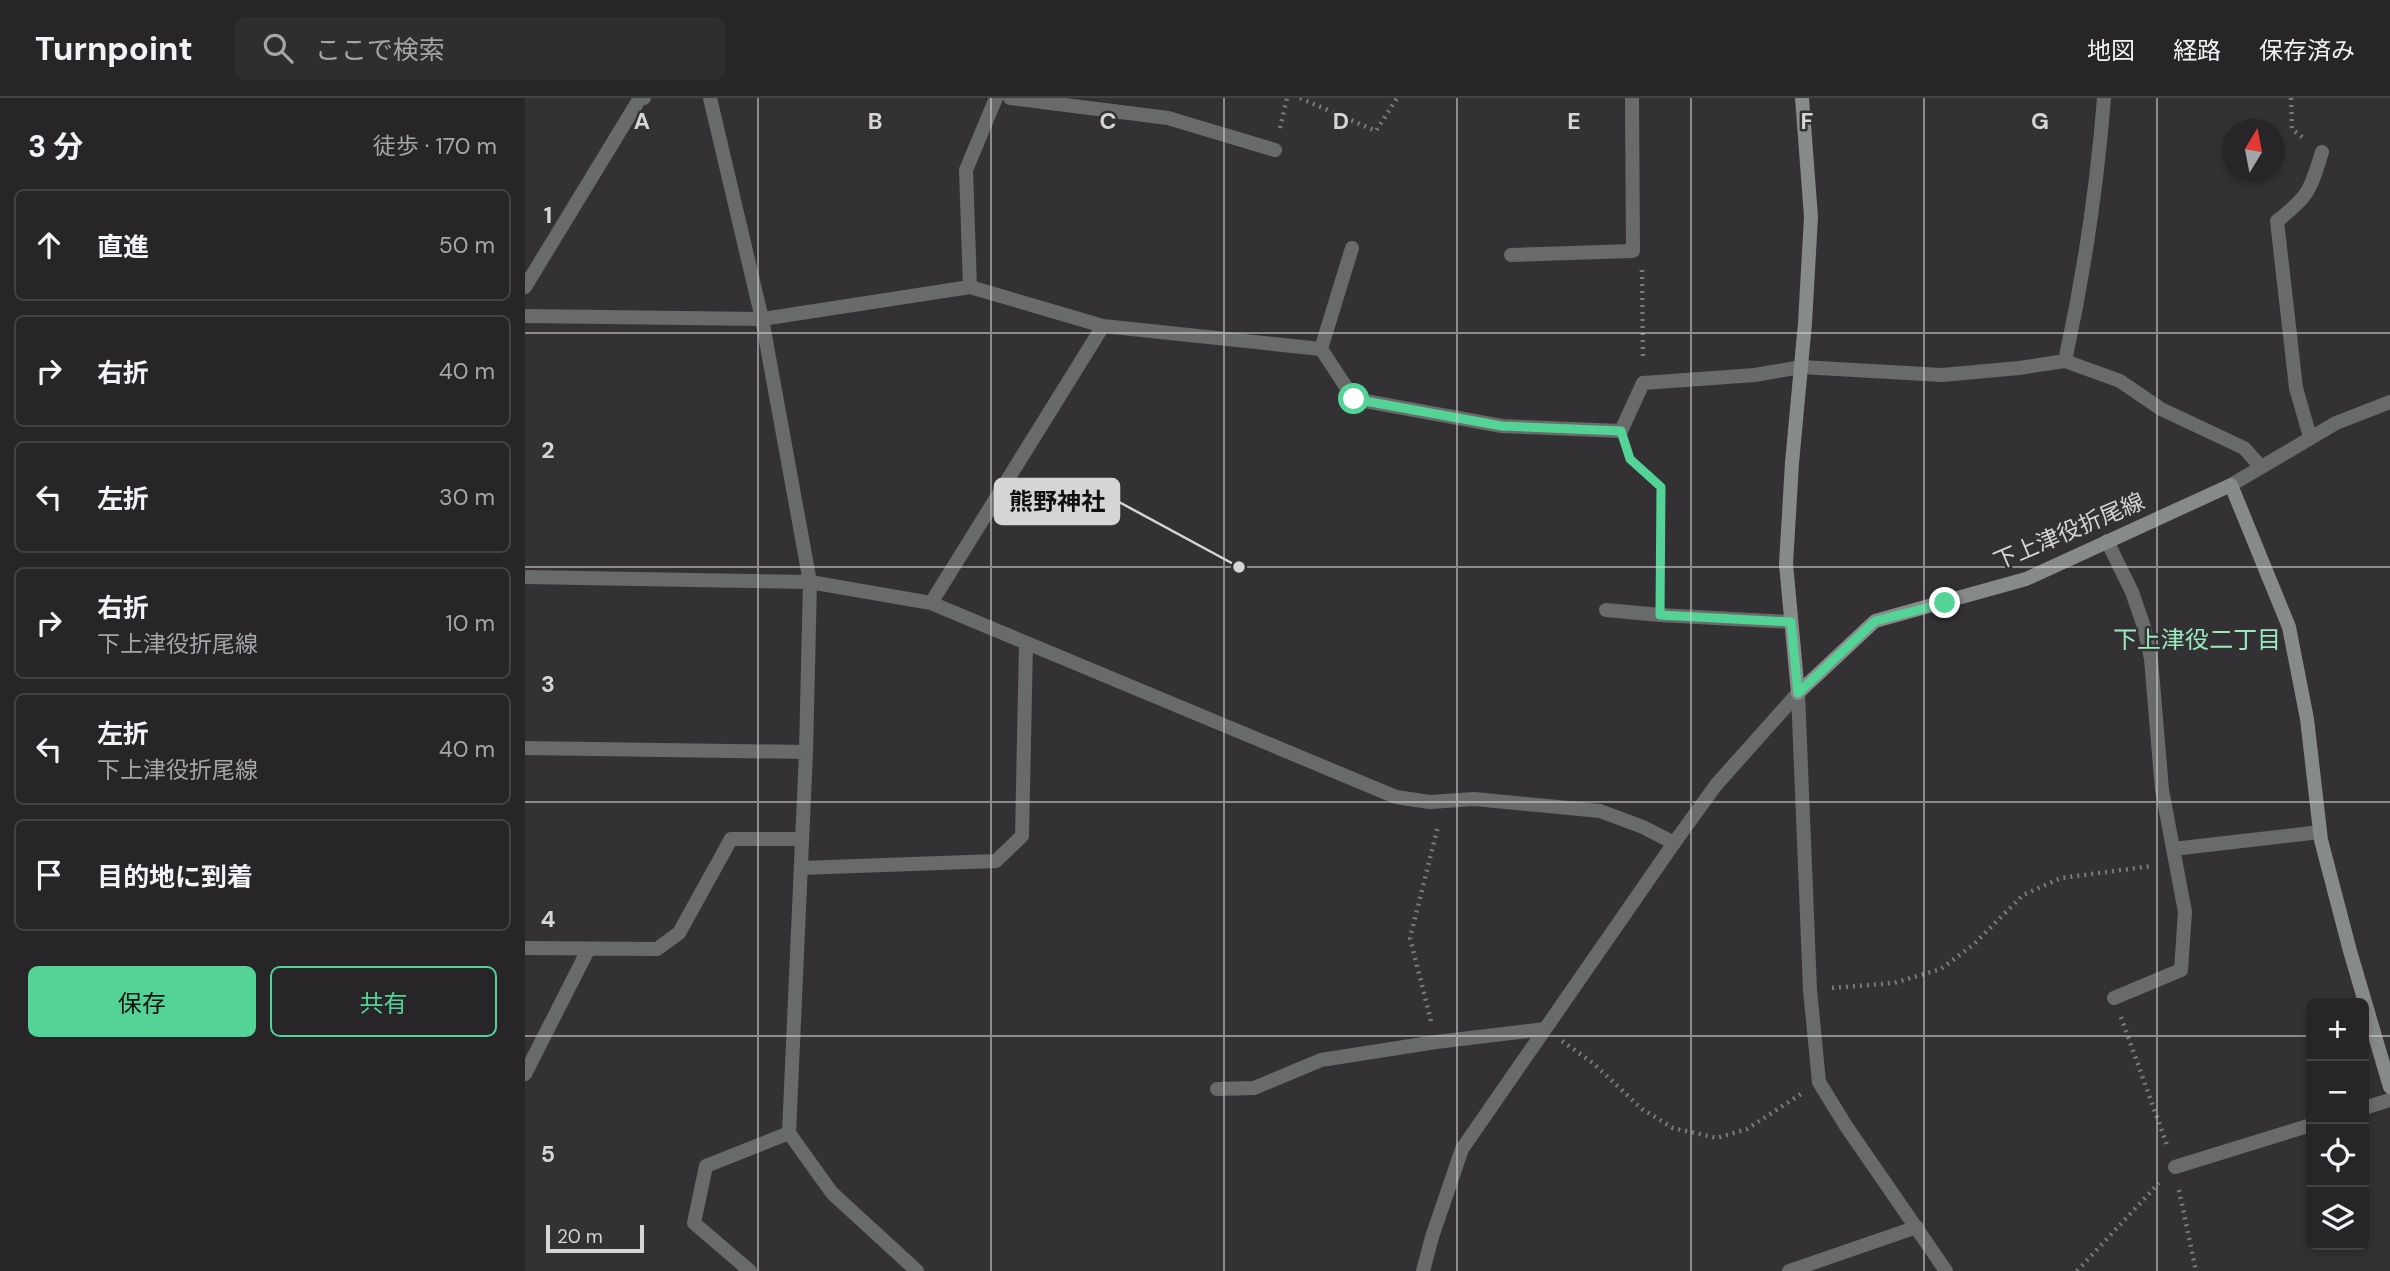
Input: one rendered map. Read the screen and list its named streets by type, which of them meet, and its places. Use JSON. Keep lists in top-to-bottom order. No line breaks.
{"streets":{"main road":["下上津役折尾線"]},"districts":["下上津役二丁目"],"places":["熊野神社"],"scale_bar":"20 m","north":"top","page":{"header":"Turnpoint","search":"ここで検索","nav":["地図","経路","保存済み"],"heading":["3 分","徒歩 · 170 m"],"list":[["直進","50 m"],["右折","40 m"],["左折","30 m"],["右折","下上津役折尾線","10 m"],["左折","下上津役折尾線","40 m"],"目的地に到着"],"buttons":["保存","共有"],"map_buttons":["+","−"],"scale":"20 m"},"grid":{"columns":["A","B","C","D","E","F","G"],"rows":["1","2","3","4","5"]}}
